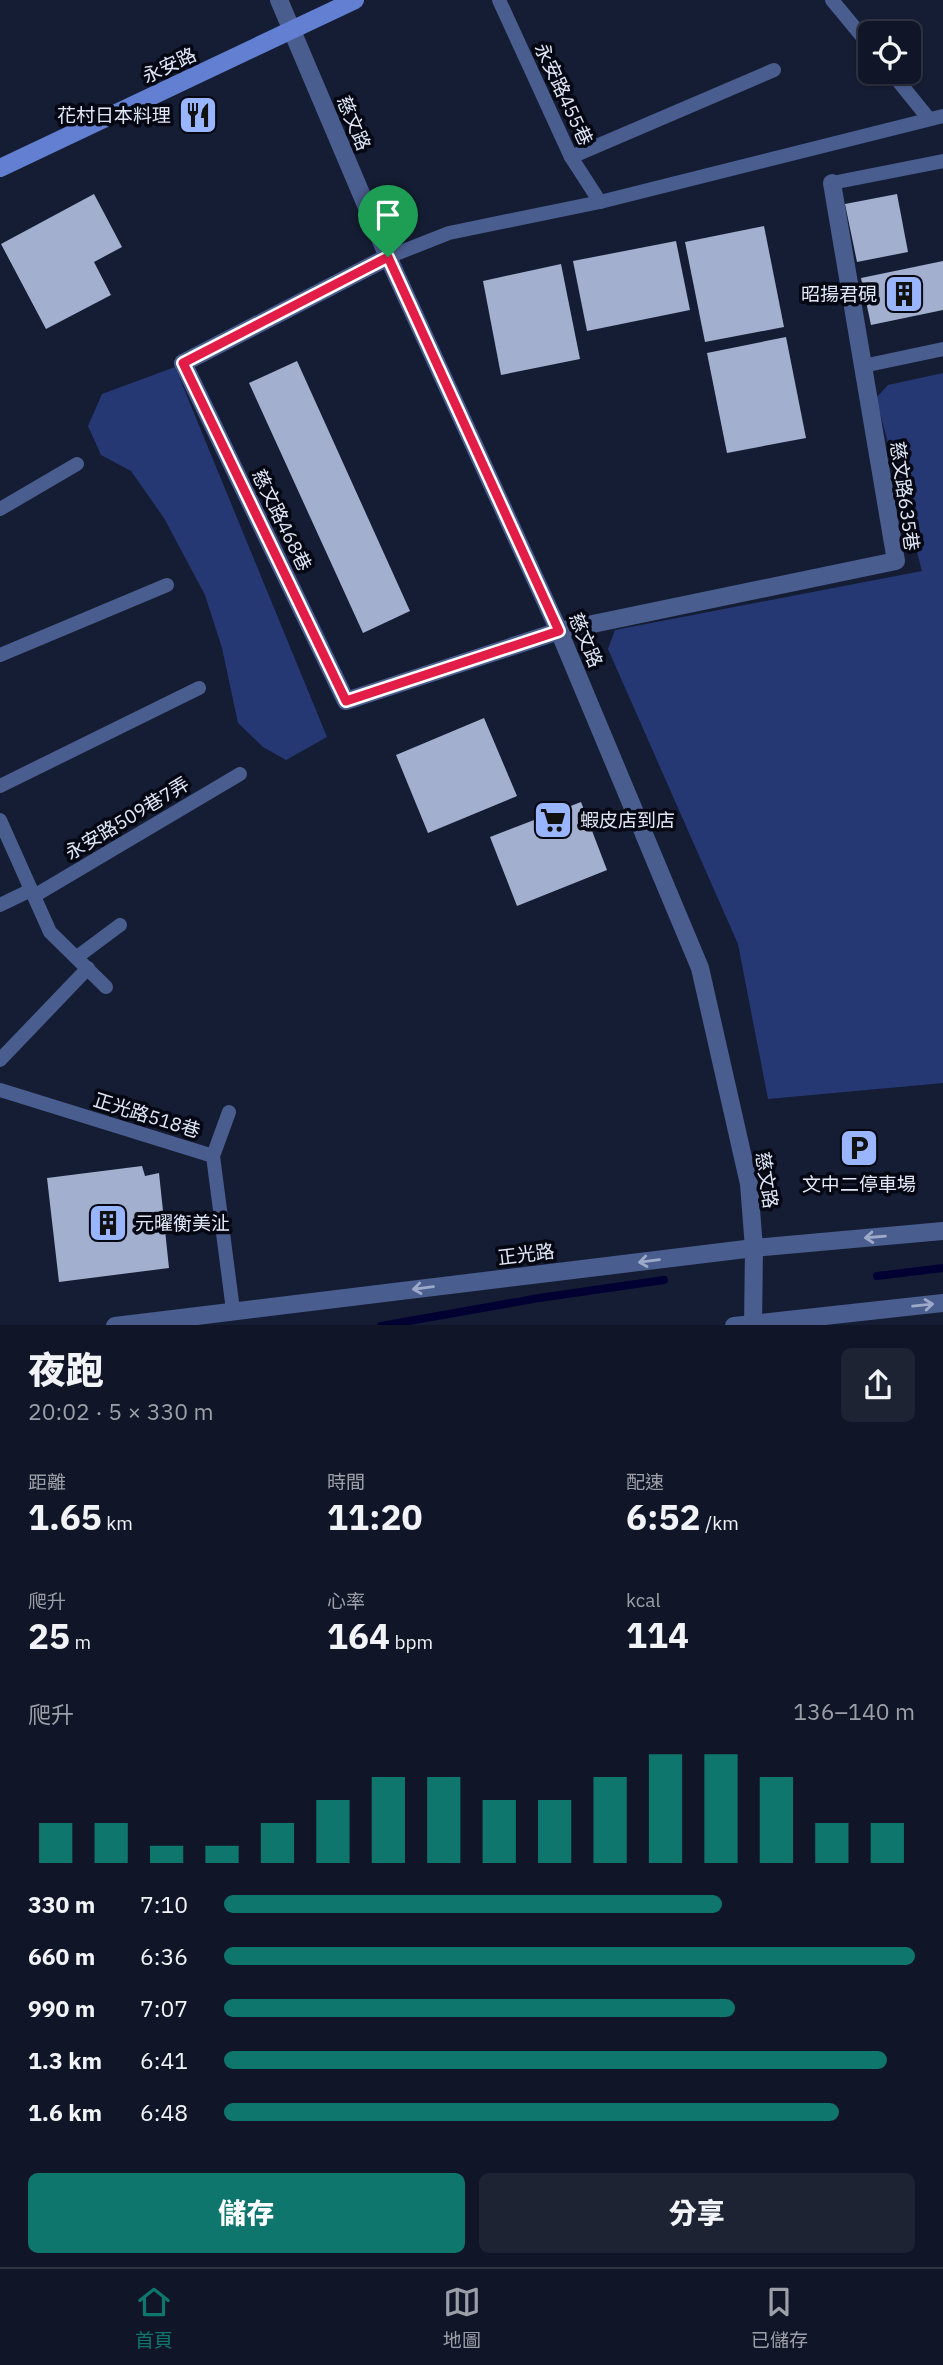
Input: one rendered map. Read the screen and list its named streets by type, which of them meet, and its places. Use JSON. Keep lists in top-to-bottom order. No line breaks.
{"streets":{"main road":["永安路"],"street":["慈文路","慈文路635巷","慈文路468巷","正光路"],"lane":["永安路455巷","永安路509巷7弄","正光路518巷"]},"crossings":[["永安路","慈文路"],["慈文路","慈文路635巷"],["慈文路","慈文路468巷"],["慈文路","正光路"],["慈文路635巷","慈文路468巷"],["正光路518巷","正光路"]],"one_way":["正光路"],"places":{"restaurant":["花村日本料理"],"building":["昭揚君硯","元曜衡美沚"],"supermarket":["蝦皮店到店"],"parking":["文中二停車場"]},"page":{"heading":["夜跑","20:02 · 5 × 330 m"],"stats":[["距離","1.65 km"],["時間","11:20"],["配速","6:52 /km"],["爬升","25 m"],["心率","164 bpm"],["kcal","114"]],"chart":["爬升","136–140 m"],"list":[{"name":"330 m","note":"7:10"},{"name":"660 m","note":"6:36"},{"name":"990 m","note":"7:07"},{"name":"1.3 km","note":"6:41"},{"name":"1.6 km","note":"6:48"}],"buttons":["儲存","分享"],"tabs":["首頁","地圖","已儲存"]}}
